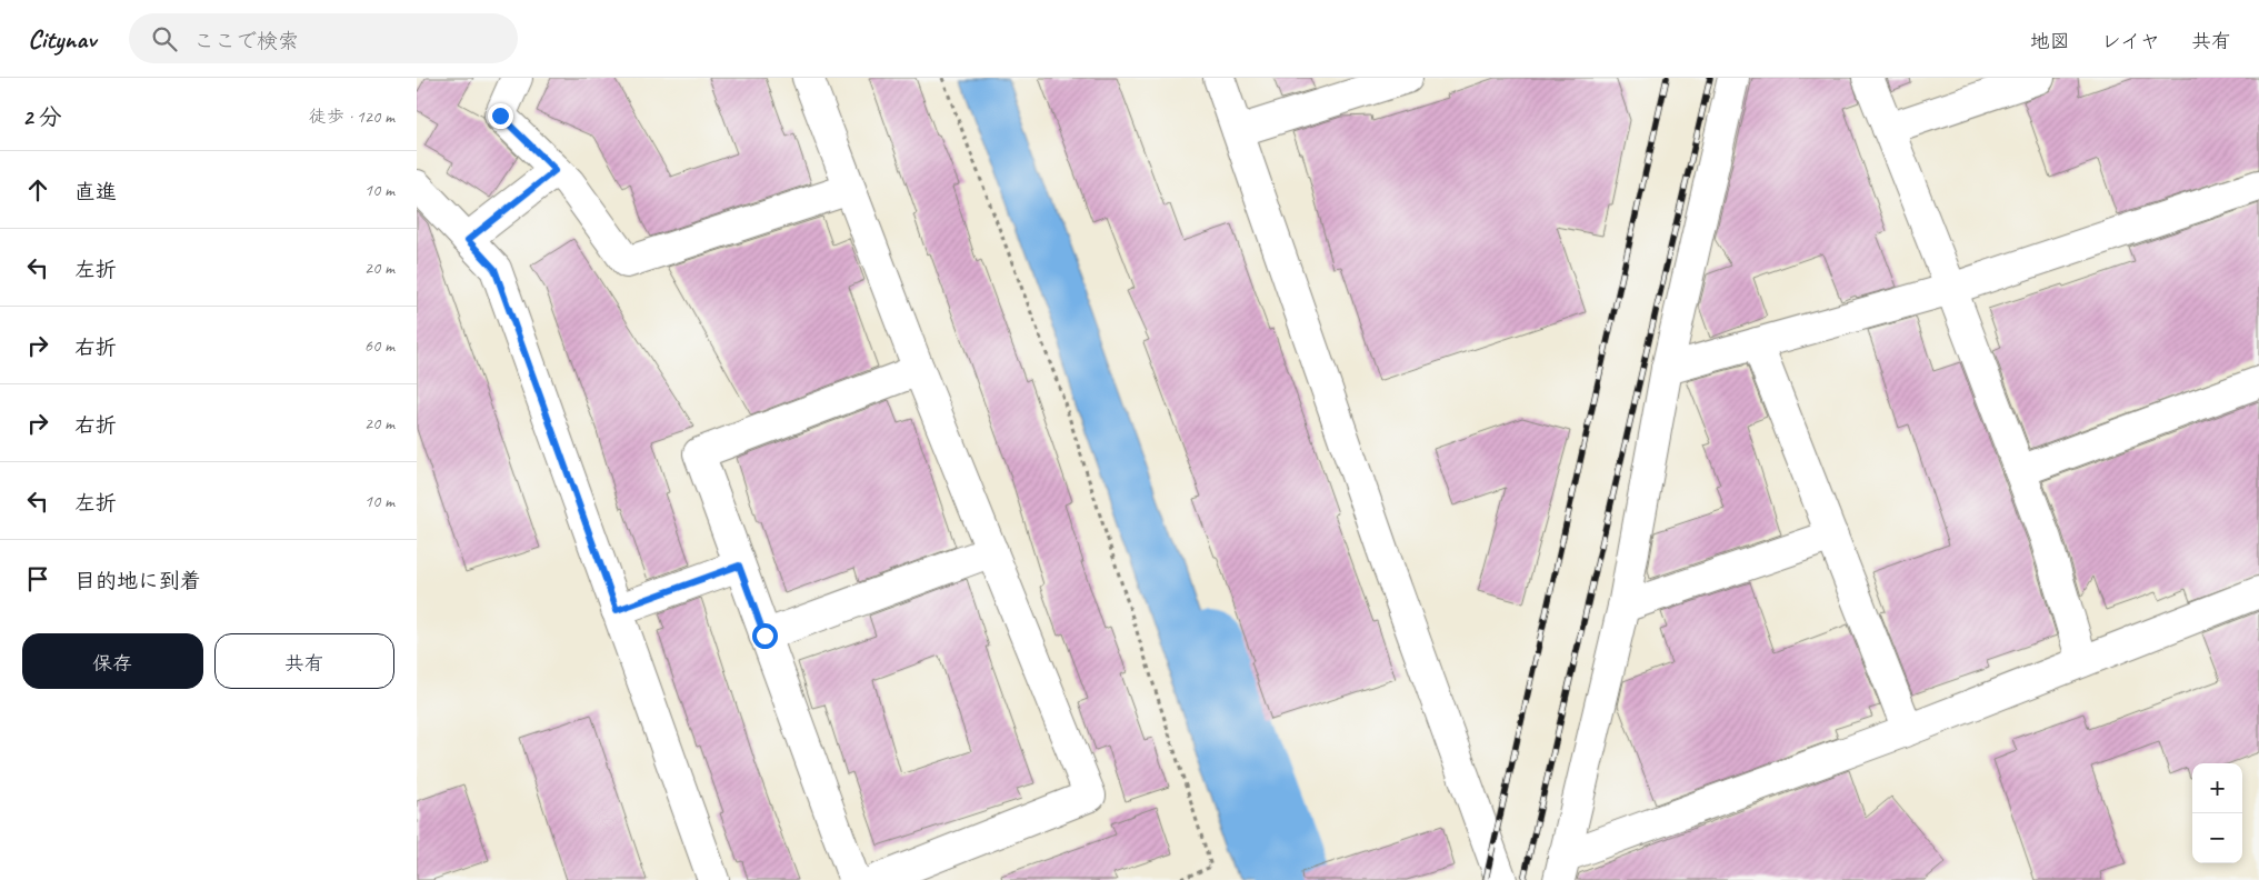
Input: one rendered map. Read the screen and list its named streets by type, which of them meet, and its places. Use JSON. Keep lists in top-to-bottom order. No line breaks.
{"page":{"header":"Citynav","search":"ここで検索","nav":["地図","レイヤ","共有"],"heading":["2 分","徒歩 · 120 m"],"list":[["直進","10 m"],["左折","20 m"],["右折","60 m"],["右折","20 m"],["左折","10 m"],"目的地に到着"],"buttons":["保存","共有"],"map_buttons":["+","−"]}}
